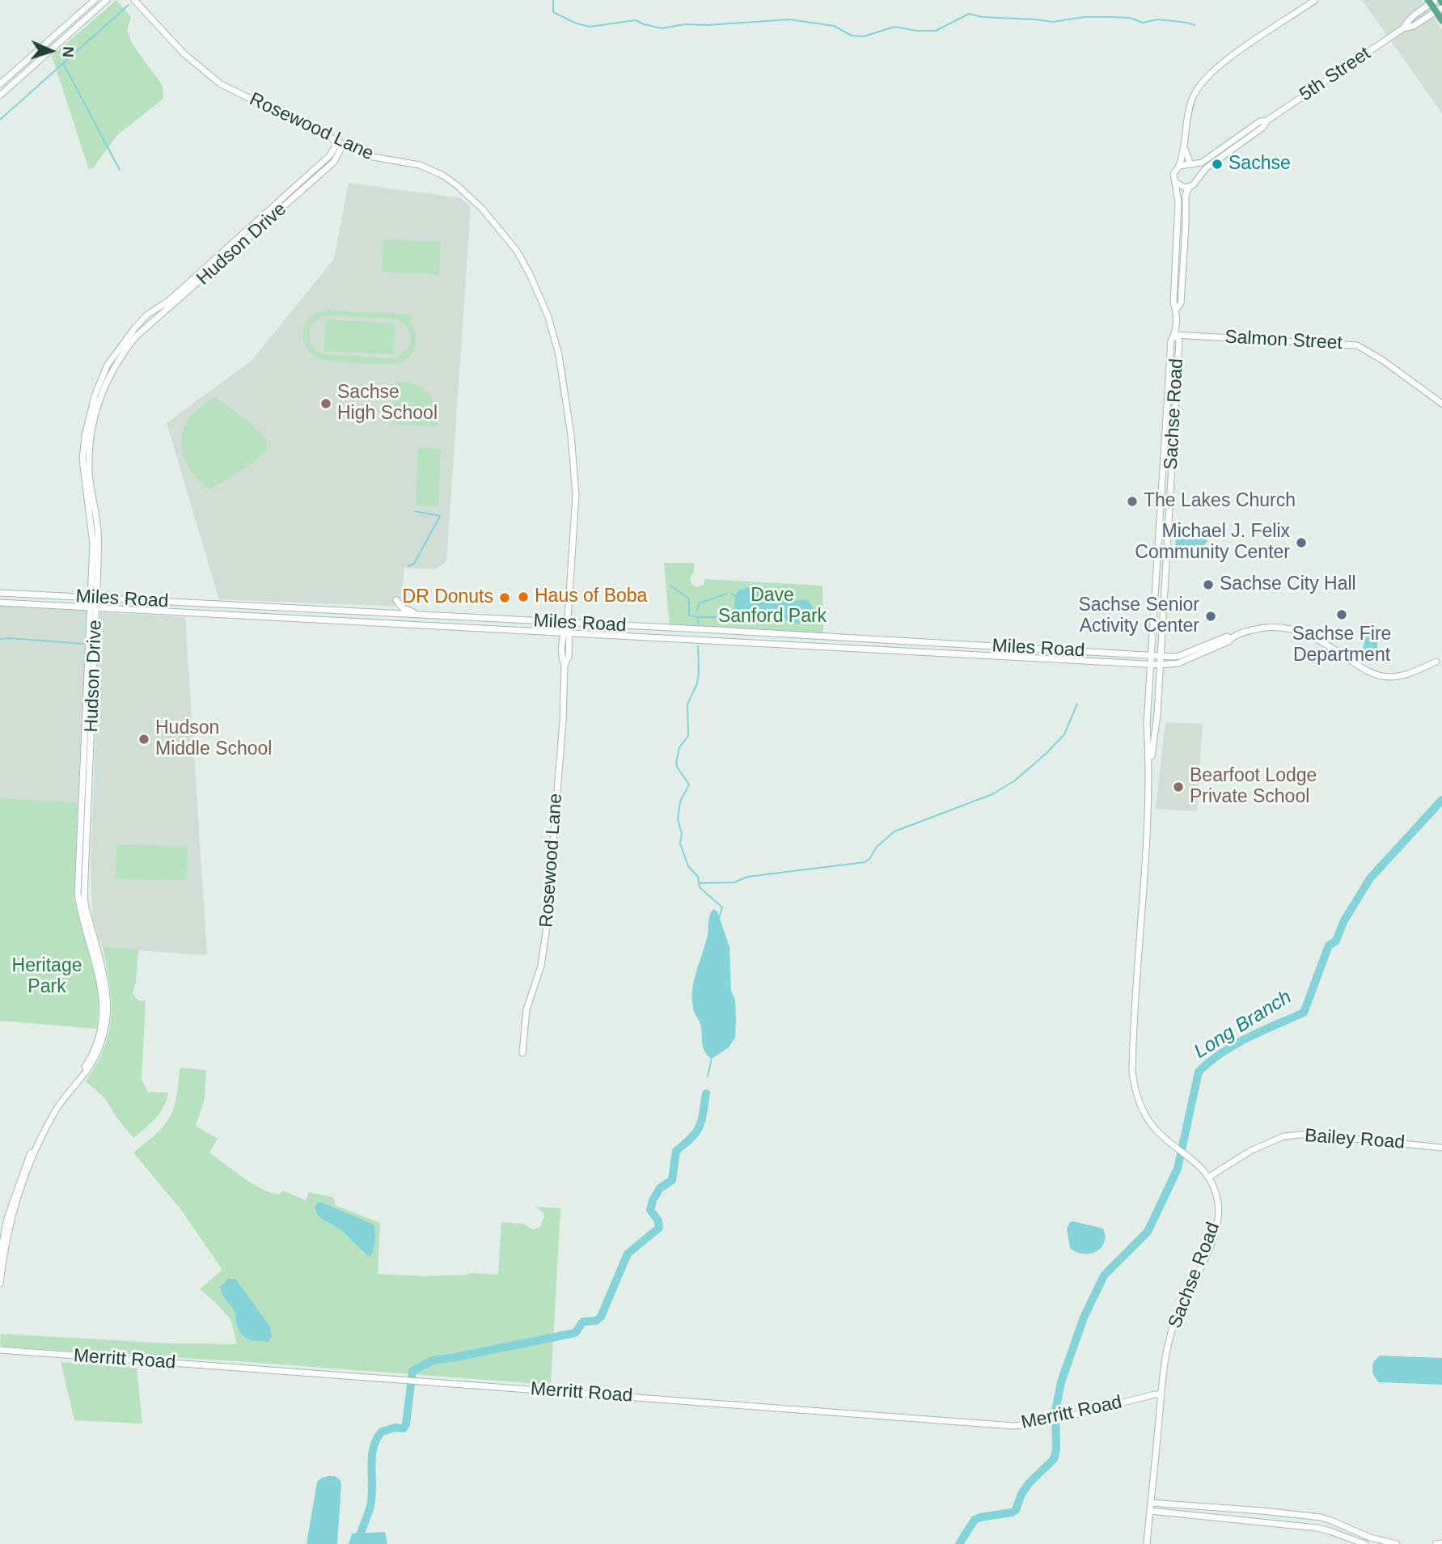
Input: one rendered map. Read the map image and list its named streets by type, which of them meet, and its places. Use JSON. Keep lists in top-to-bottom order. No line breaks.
{"streets":{"main road":["5th Street","Rosewood Lane","Hudson Drive","Salmon Street","Sachse Road","Miles Road","Bailey Road","Merritt Road"]},"crossings":[["5th Street","Sachse Road"],["Rosewood Lane","Hudson Drive"],["Rosewood Lane","Miles Road"],["Hudson Drive","Miles Road"],["Salmon Street","Sachse Road"],["Sachse Road","Miles Road"],["Sachse Road","Bailey Road"],["Sachse Road","Merritt Road"]],"water":["Long Branch"],"parks":["Dave Sanford Park","Heritage Park"],"places":["Sachse","Sachse High School","The Lakes Church","Michael J. Felix Community Center","Sachse City Hall","Haus of Boba","DR Donuts","Sachse Fire Department","Sachse Senior Activity Center","Hudson Middle School","Bearfoot Lodge Private School"],"north":"right"}
